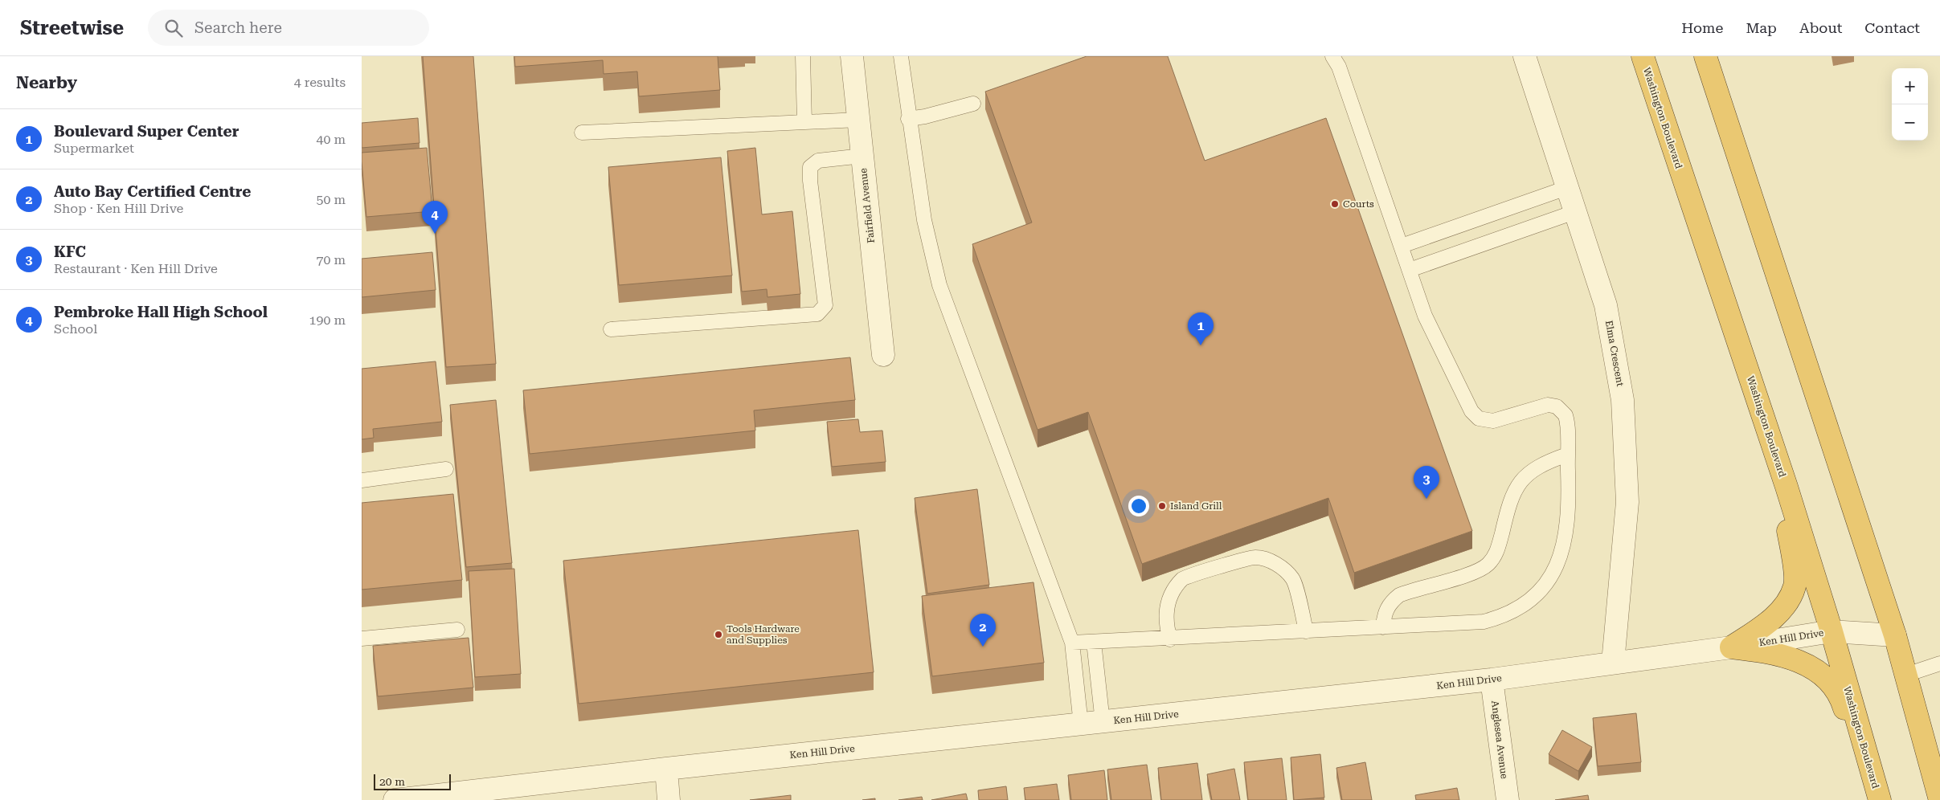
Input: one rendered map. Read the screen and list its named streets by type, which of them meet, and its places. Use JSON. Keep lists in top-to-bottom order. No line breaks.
{"streets":{"highway":["Washington Boulevard"],"street":["Fairfield Avenue","Elma Crescent","Ken Hill Drive","Anglesea Avenue"]},"crossings":[["Washington Boulevard","Ken Hill Drive"],["Elma Crescent","Ken Hill Drive"],["Ken Hill Drive","Anglesea Avenue"]],"places":["Courts","Island Grill","Tools Hardware and Supplies"],"scale_bar":"20 m","page":{"header":"Streetwise","search":"Search here","nav":["Home","Map","About","Contact"],"heading":["Nearby","4 results"],"map_buttons":["+","−"],"list":[{"mark":"1","name":"Boulevard Super Center","note":"Supermarket","value":"40 m"},{"mark":"2","name":"Auto Bay Certified Centre","note":"Shop · Ken Hill Drive","value":"50 m"},{"mark":"3","name":"KFC","note":"Restaurant · Ken Hill Drive","value":"70 m"},{"mark":"4","name":"Pembroke Hall High School","note":"School","value":"190 m"}],"pins":["4","1","3","2"],"scale":"20 m"}}
